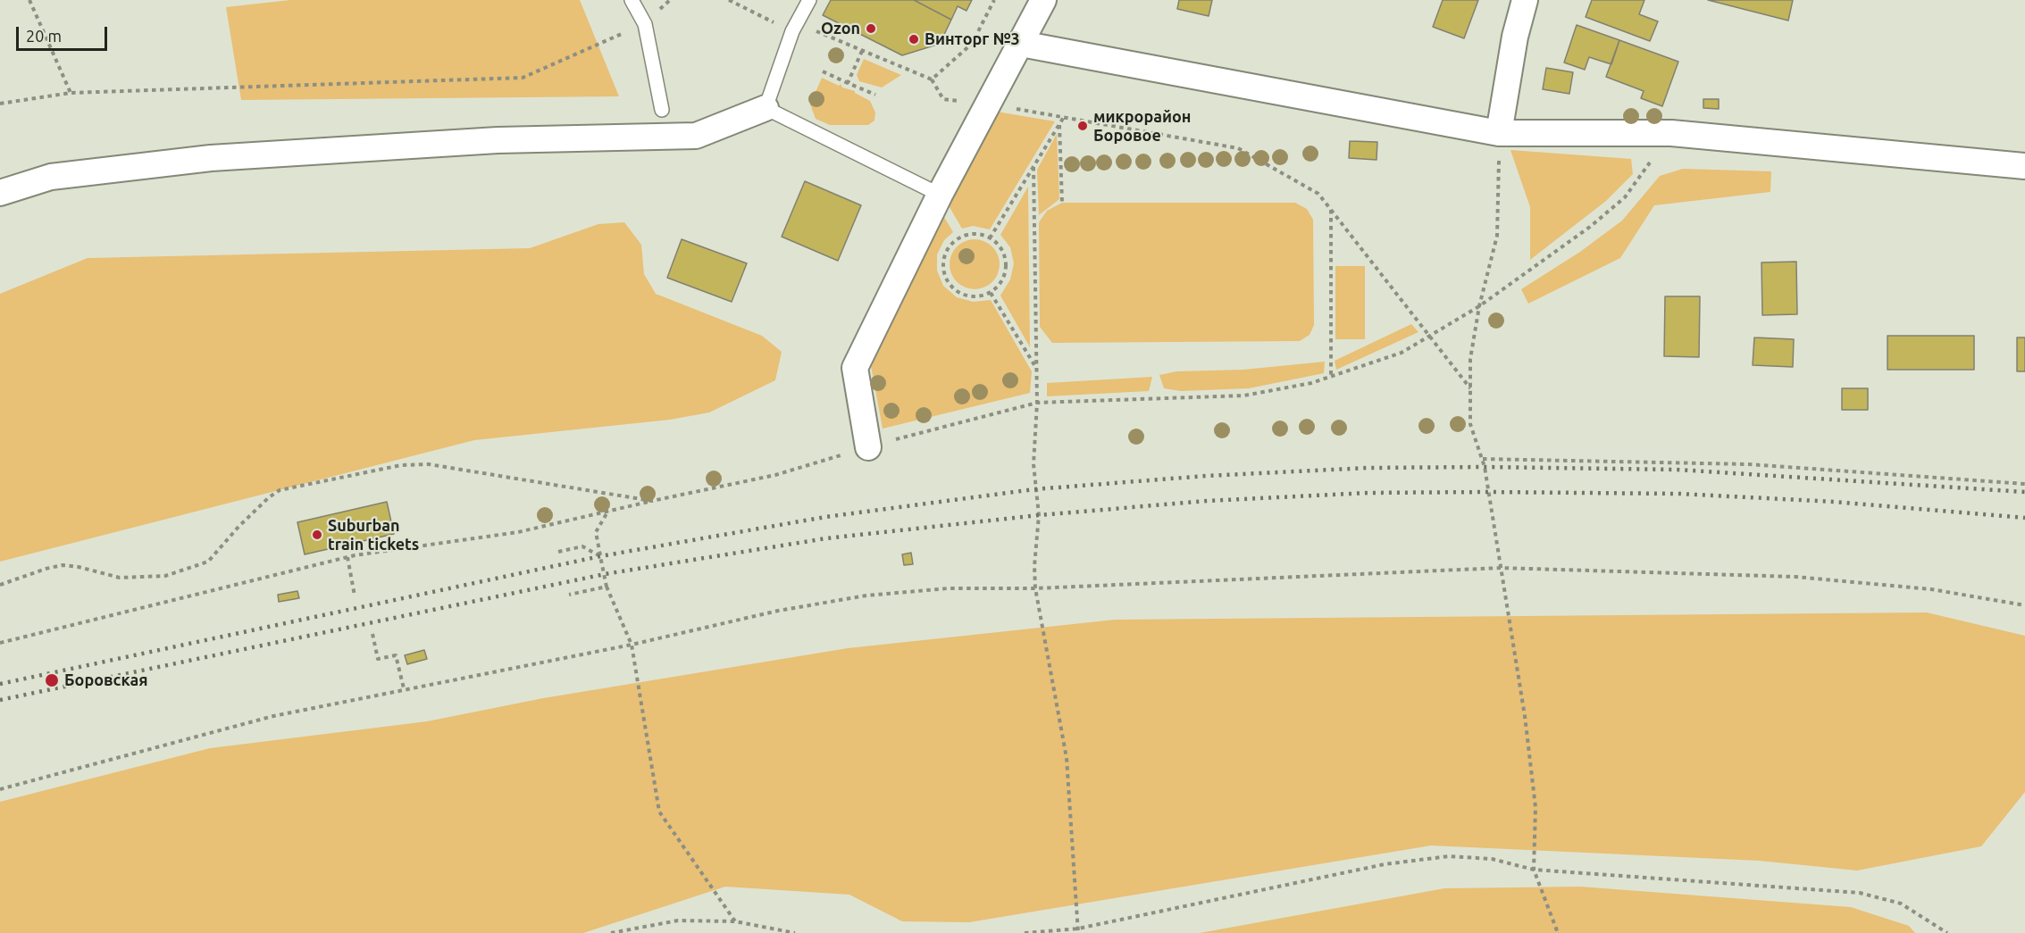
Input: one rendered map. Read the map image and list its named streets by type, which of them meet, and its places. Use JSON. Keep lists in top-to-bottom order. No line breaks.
{"places":["Ozon","Винторг №3","микрорайон Боровое","Suburban train tickets","Боровская"],"scale_bar":"20 m"}
